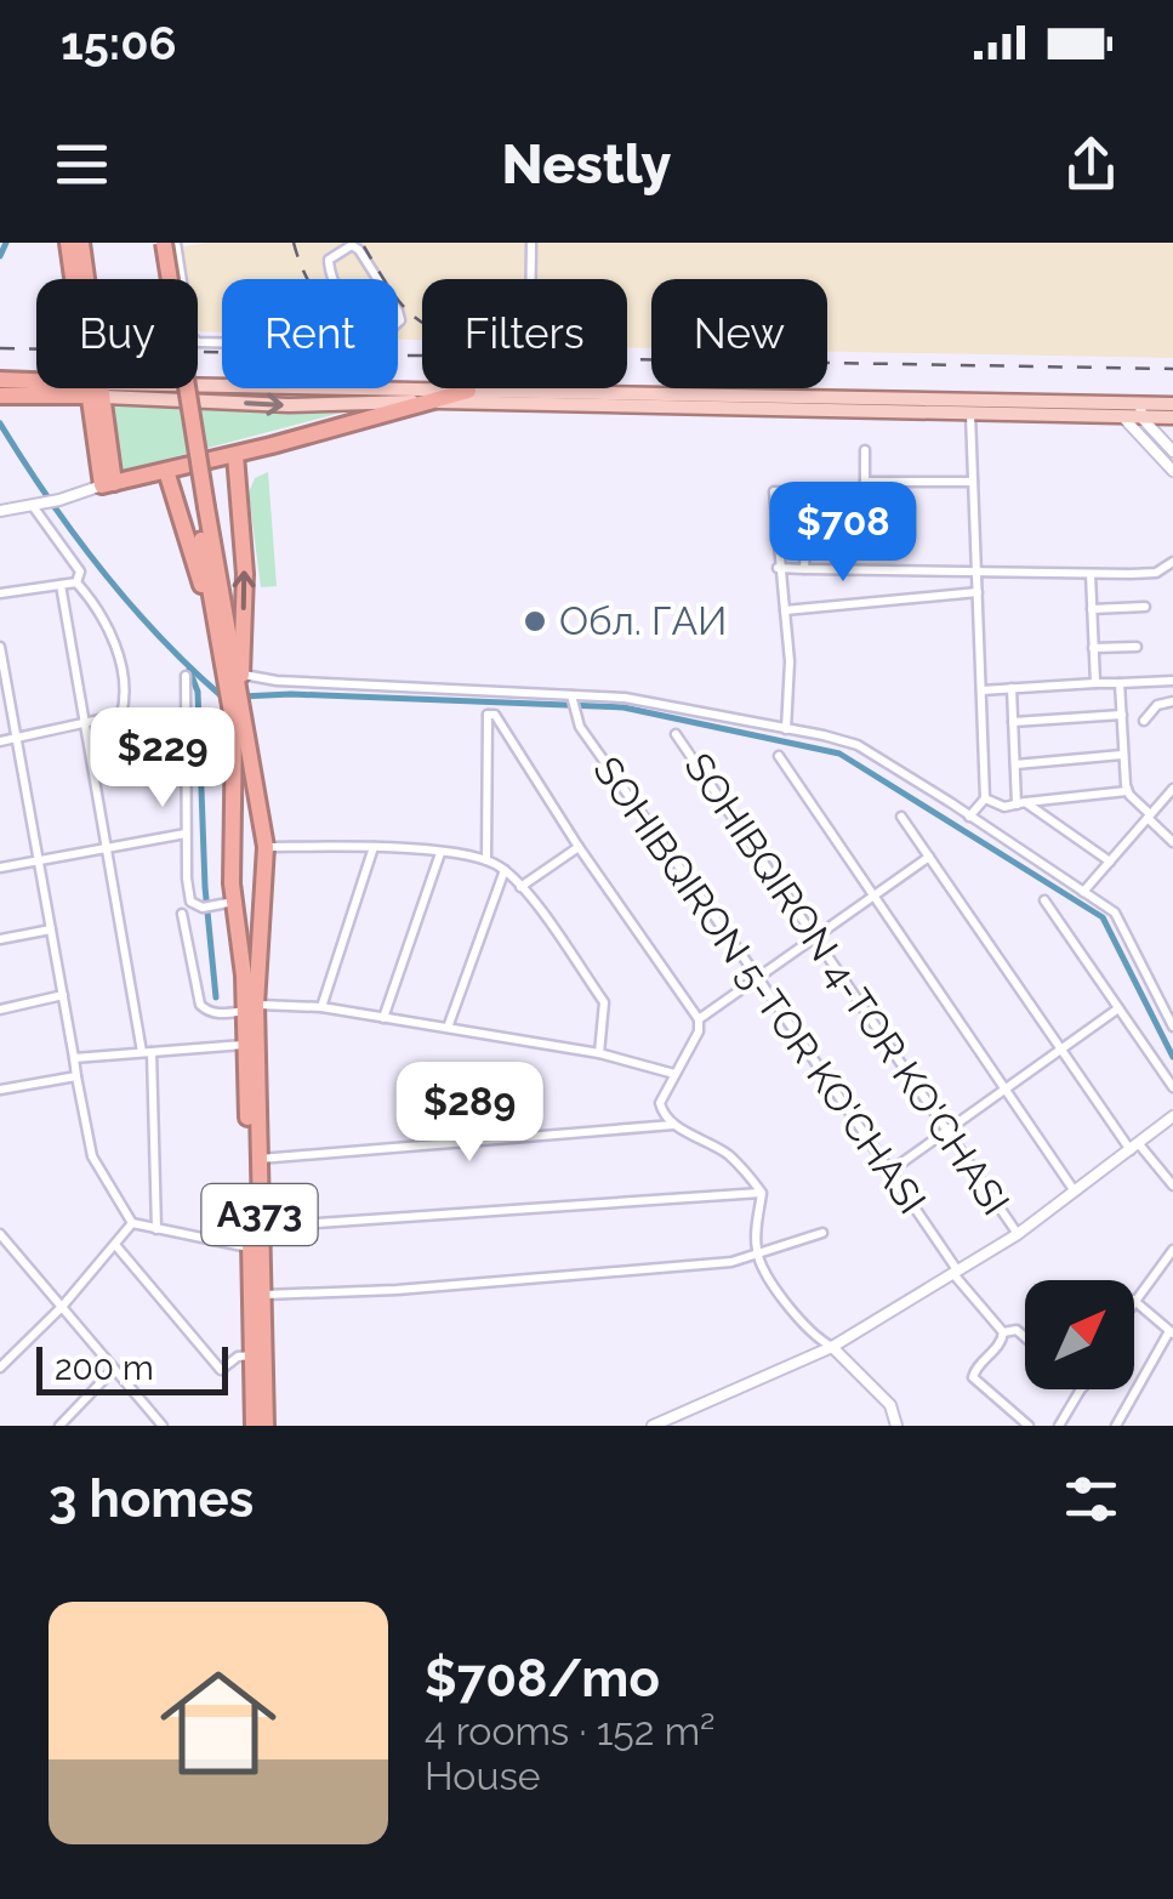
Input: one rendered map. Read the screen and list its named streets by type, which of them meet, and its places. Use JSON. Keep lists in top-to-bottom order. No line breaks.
{"streets":{"highway":["A373"],"street":["SOHIBQIRON 4-TOR KO'CHASI","SOHIBQIRON 5-TOR KO'CHASI"]},"places":["Обл. ГАИ"],"scale_bar":"200 m","north":"top right","page":{"status":"15:06","header":"Nestly","chip":["Buy","Rent","Filters","New"],"price":["$708","$229","$289"],"scale":"200 m","heading":"3 homes","list":[{"name":"$708/mo","note":"4 rooms · 152 m² · House"}]}}
